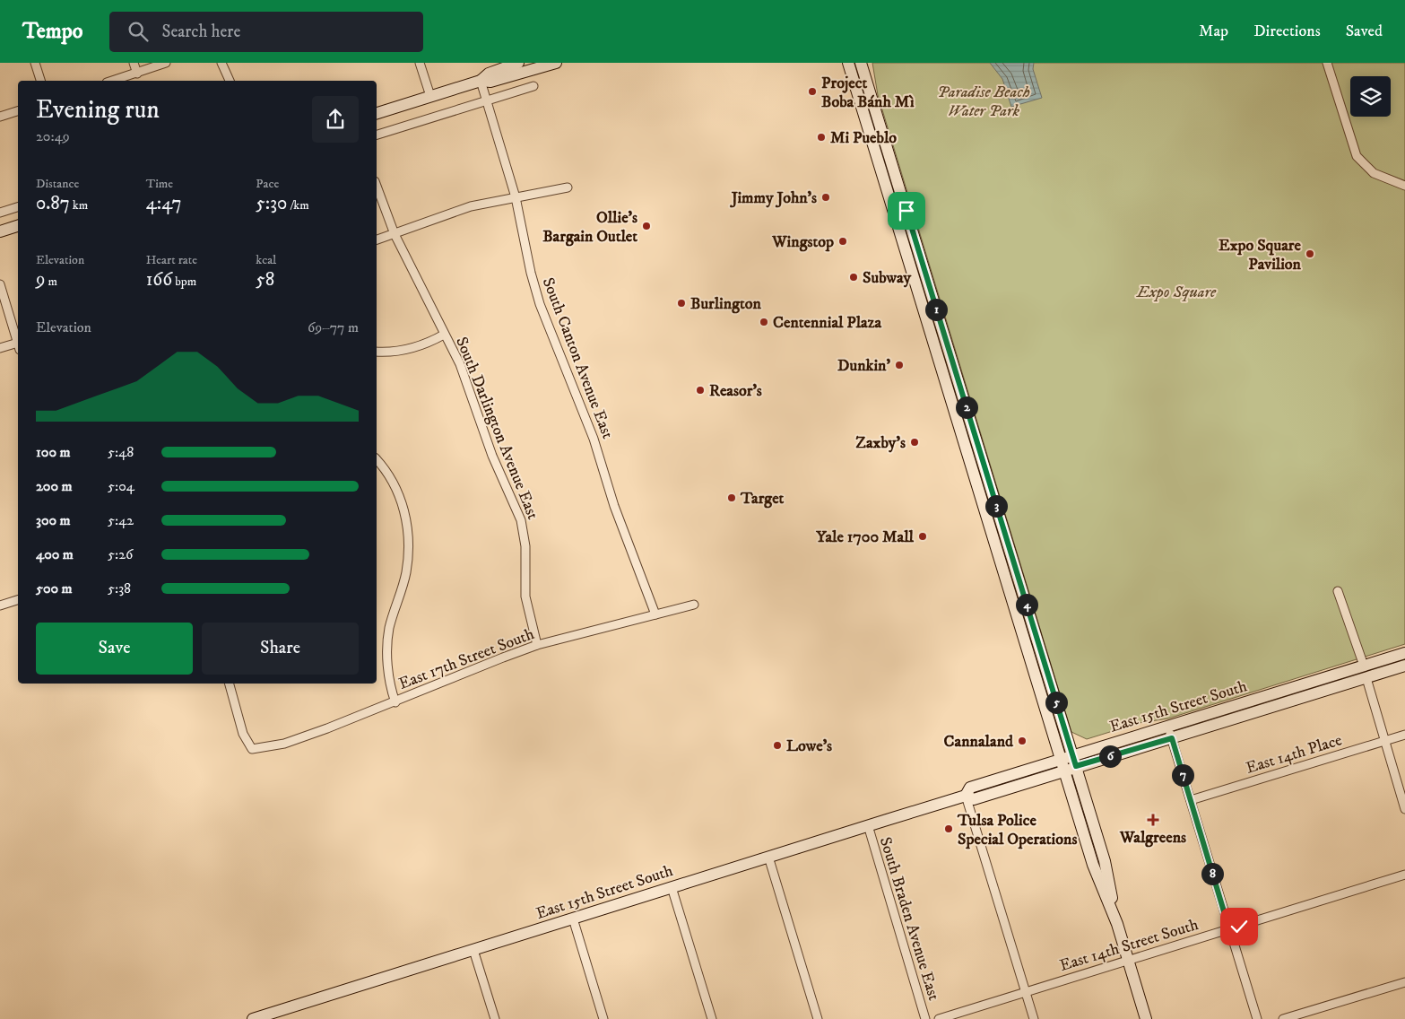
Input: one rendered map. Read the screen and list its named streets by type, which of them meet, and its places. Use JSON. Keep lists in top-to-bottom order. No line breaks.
{"streets":{"main road":["East 15th Street South"],"street":["South Canton Avenue East","South Darlington Avenue East","East 17th Street South","East 14th Place","South Braden Avenue East","East 14th Street South"]},"crossings":[["South Canton Avenue East","East 17th Street South"],["South Darlington Avenue East","East 17th Street South"],["East 15th Street South","South Braden Avenue East"]],"parks":["Paradise Beach Water Park","Expo Square"],"places":{"other":["Project Boba Bánh Mì","Mi Pueblo","Jimmy John's","Ollie's Bargain Outlet","Wingstop","Expo Square Pavilion","Subway","Burlington","Centennial Plaza","Dunkin'","Reasor's","Zaxby's","Target","Yale 1700 Mall","Cannaland","Lowe's","Tulsa Police Special Operations"],"health":["Walgreens"]},"page":{"header":"Tempo","search":"Search here","nav":["Map","Directions","Saved"],"heading":["Evening run","20:49"],"stats":[["Distance","0.87 km"],["Time","4:47"],["Pace","5:30 /km"],["Elevation","9 m"],["Heart rate","166 bpm"],["kcal","58"]],"pins":["1","2","3","4","5","6","7","8"],"chart":["Elevation","69–77 m"],"list":[{"name":"100 m","note":"5:48"},{"name":"200 m","note":"5:04"},{"name":"300 m","note":"5:42"},{"name":"400 m","note":"5:26"},{"name":"500 m","note":"5:38"}],"buttons":["Save","Share"]}}
